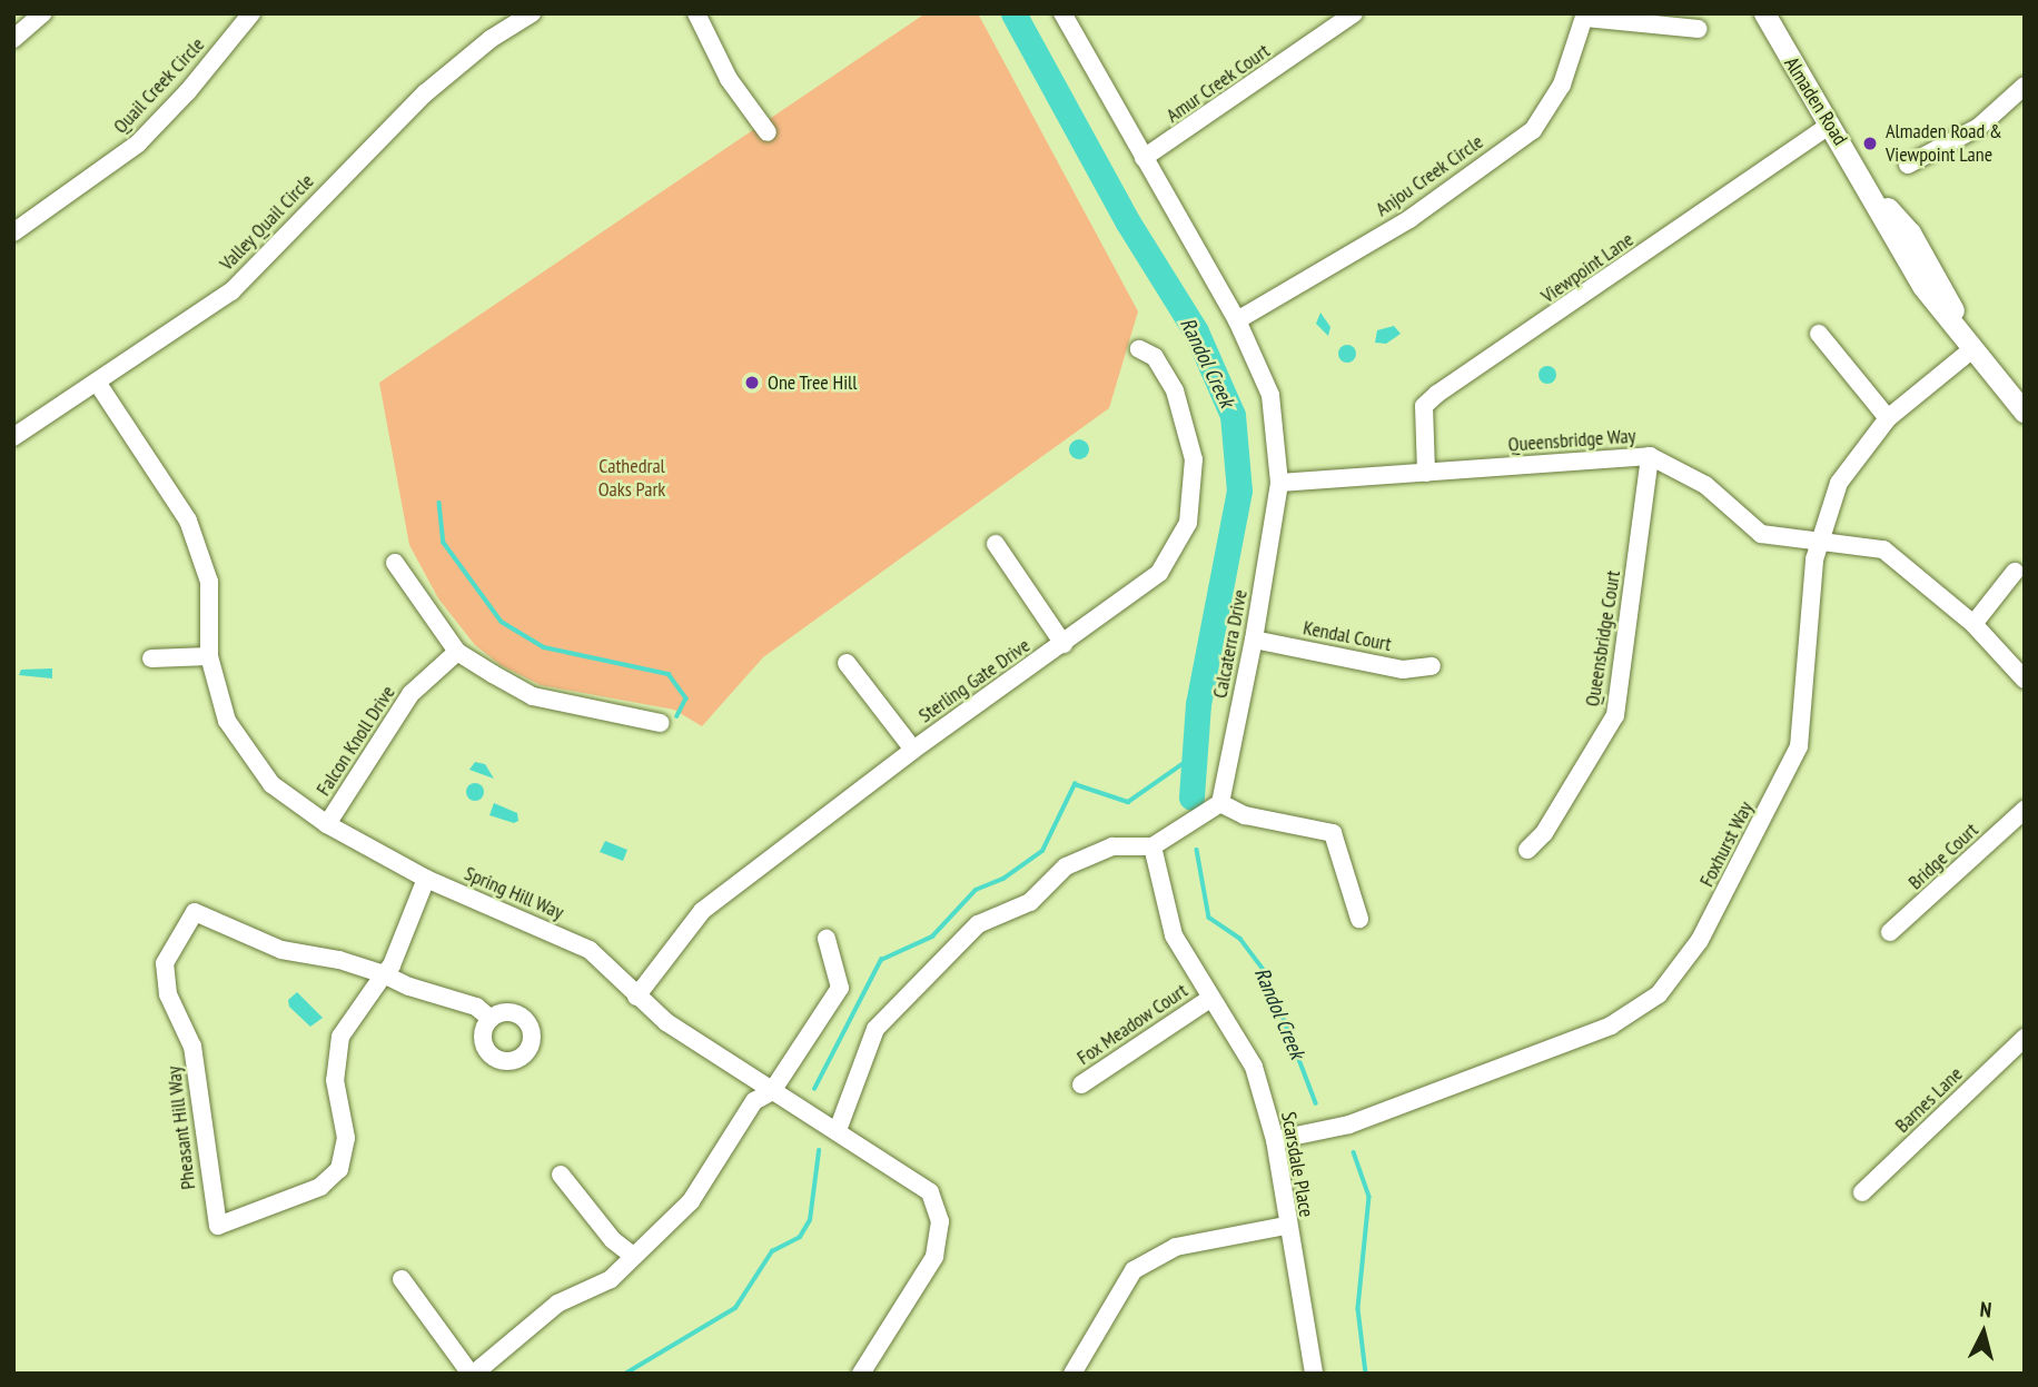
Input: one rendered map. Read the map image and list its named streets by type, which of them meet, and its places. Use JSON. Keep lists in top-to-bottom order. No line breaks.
{"streets":{"street":["Amur Creek Court","Quail Creek Circle","Almaden Road","Anjou Creek Circle","Valley Quail Circle","Viewpoint Lane","Queensbridge Way","Kendal Court","Queensbridge Court","Calcaterra Drive","Sterling Gate Drive","Falcon Knoll Drive","Foxhurst Way","Bridge Court","Spring Hill Way","Fox Meadow Court","Barnes Lane","Pheasant Hill Way","Scarsdale Place"]},"crossings":[["Amur Creek Court","Calcaterra Drive"],["Almaden Road","Viewpoint Lane"],["Almaden Road","Foxhurst Way"],["Anjou Creek Circle","Calcaterra Drive"],["Valley Quail Circle","Spring Hill Way"],["Viewpoint Lane","Queensbridge Way"],["Queensbridge Way","Queensbridge Court"],["Queensbridge Way","Calcaterra Drive"],["Queensbridge Way","Foxhurst Way"],["Kendal Court","Calcaterra Drive"],["Sterling Gate Drive","Spring Hill Way"],["Falcon Knoll Drive","Spring Hill Way"],["Foxhurst Way","Scarsdale Place"],["Fox Meadow Court","Scarsdale Place"]],"water":["Randol Creek"],"parks":["Cathedral Oaks Park"],"places":["Almaden Road & Viewpoint Lane","One Tree Hill"],"north":"top"}
